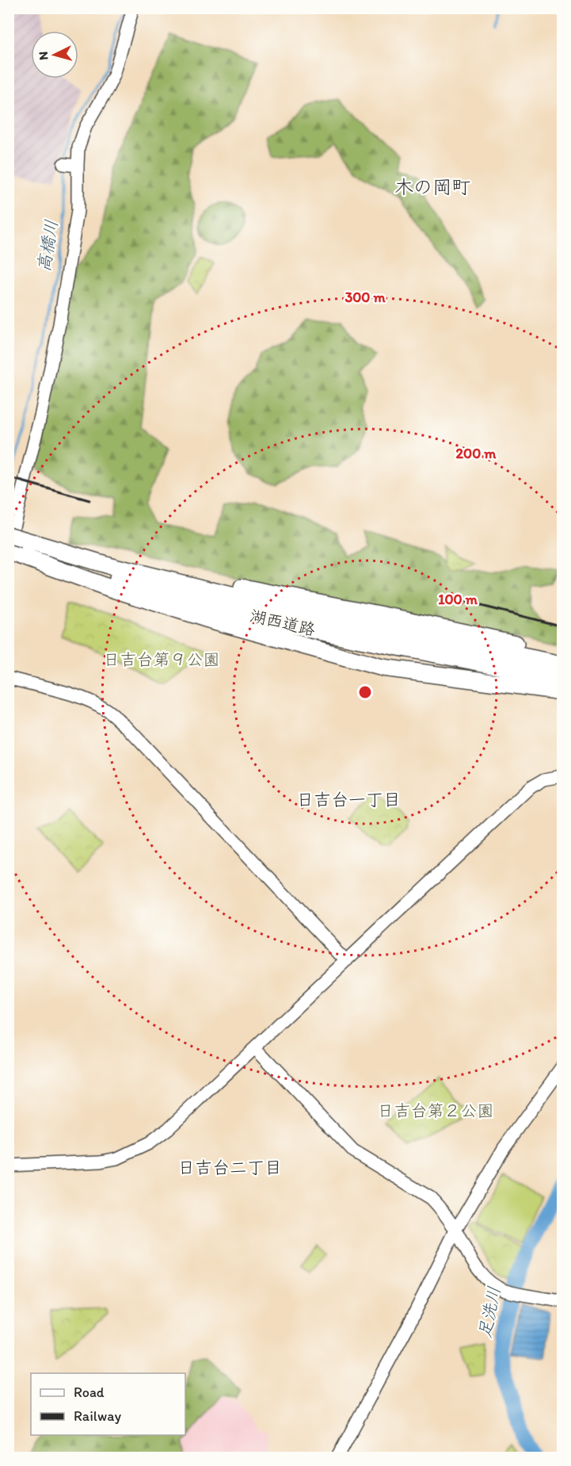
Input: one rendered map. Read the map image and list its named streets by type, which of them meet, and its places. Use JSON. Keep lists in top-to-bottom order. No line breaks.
{"streets":{"highway":["湖西道路"]},"districts":["木の岡町","日吉台一丁目","日吉台二丁目"],"water":["高橋川","足洗川"],"parks":["日吉台第９公園","日吉台第２公園"],"legend":["Road","Railway"],"north":"left","rings":["300 m","200 m","100 m"]}
